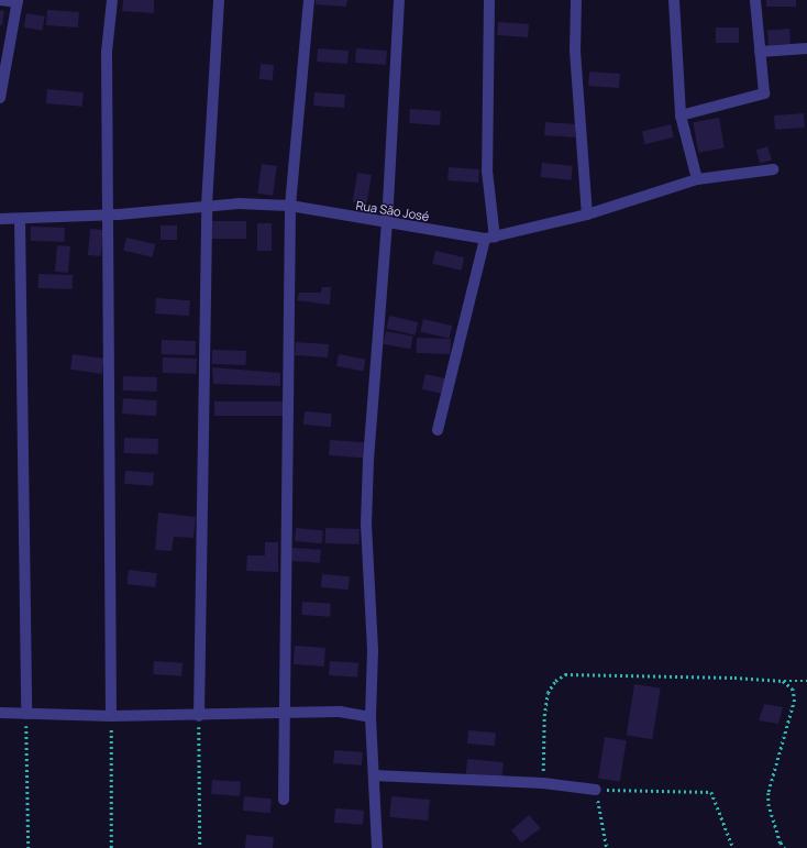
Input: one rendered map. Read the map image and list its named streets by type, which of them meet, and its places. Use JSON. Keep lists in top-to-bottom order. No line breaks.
{"streets":{"street":["Rua São José"]}}
